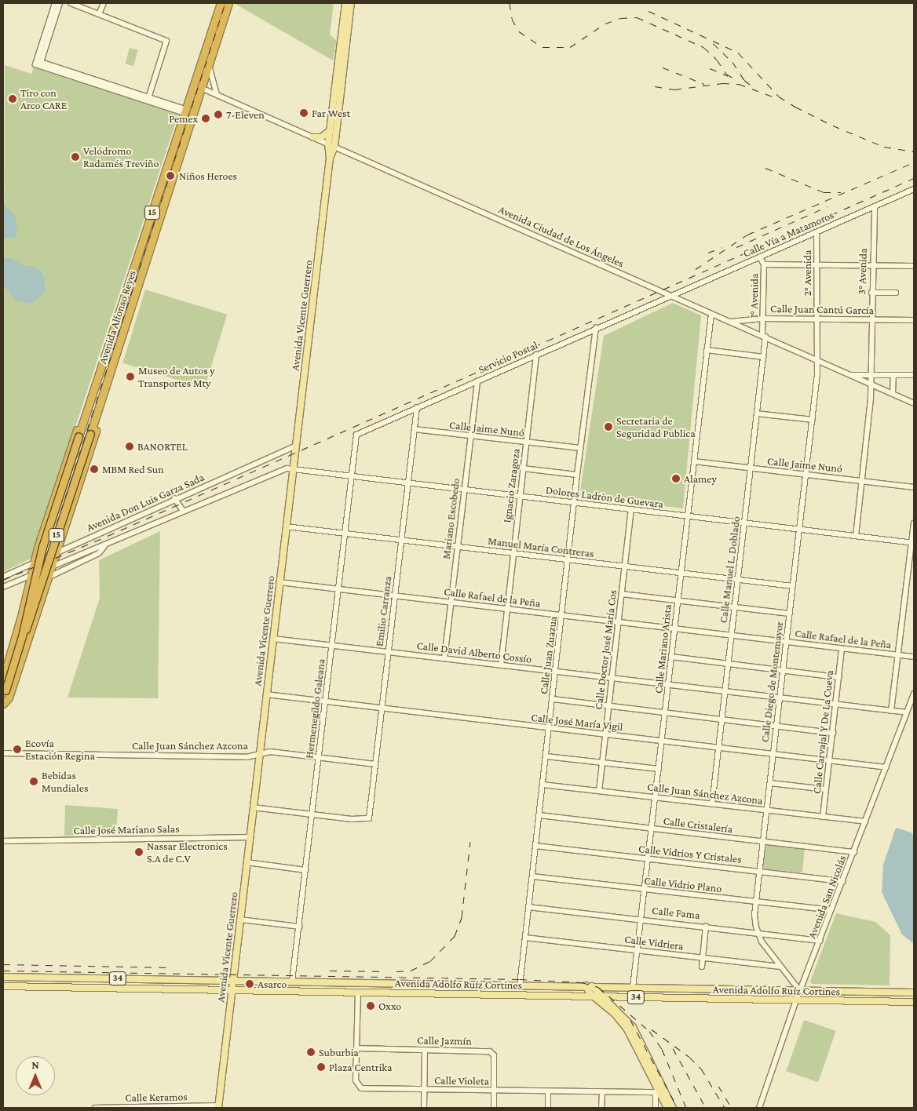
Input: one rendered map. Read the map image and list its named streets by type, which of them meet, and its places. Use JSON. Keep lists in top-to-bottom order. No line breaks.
{"streets":{"highway":["15","Avenida Alfonso Reyes"],"main road":["Avenida Vicente Guerrero","34","Avenida Adolfo Ruíz Cortines"],"street":["Calle Vía a Matamoros","Avenida Ciudad de Los Ángeles","3° Avenida","2° Avenida","1° Avenida","Calle Juan Cantú García","Servicio Postal","Calle Jaime Nunó","Ignacio Zaragoza","Dolores Ladròn de Guevara","Avenida Don Luis Garza Sada","Mariano Escobedo","Manuel María Contreras","Calle Manuel L. Doblado","Calle Rafael de la Peña","Emilio Carranza","Calle Mariano Arista","Calle Doctor José María Cos","Calle David Alberto Cossío","Calle Juan Zuazua","Calle Diego de Montemayor","Hermenegildo Galeana","Calle José María Vigil","Calle Carvajal Y De La Cueva","Calle Juan Sánchez Azcona","Calle Cristalería","Calle José Mariano Salas","Calle Vidrios Y Cristales","Calle Vidrio Plano","Avenida San Nicolás","Calle Fama","Calle Vidriera","Calle Jazmín","Calle Violeta","Calle Keramos"]},"crossings":[["Calle Vía a Matamoros","Avenida Ciudad de Los Ángeles"],["Calle Vía a Matamoros","3° Avenida"],["Calle Vía a Matamoros","2° Avenida"],["Calle Vía a Matamoros","1° Avenida"],["Calle Vía a Matamoros","Servicio Postal"],["Avenida Ciudad de Los Ángeles","3° Avenida"],["Avenida Ciudad de Los Ángeles","2° Avenida"],["Avenida Ciudad de Los Ángeles","1° Avenida"],["Avenida Ciudad de Los Ángeles","Calle Juan Cantú García"],["Avenida Ciudad de Los Ángeles","Avenida Vicente Guerrero"],["Avenida Ciudad de Los Ángeles","Avenida Alfonso Reyes"],["Avenida Ciudad de Los Ángeles","Servicio Postal"],["Avenida Ciudad de Los Ángeles","Calle Manuel L. Doblado"],["Avenida Ciudad de Los Ángeles","Calle Mariano Arista"],["Avenida Ciudad de Los Ángeles","Calle Diego de Montemayor"],["3° Avenida","Calle Juan Cantú García"],["2° Avenida","Calle Juan Cantú García"],["2° Avenida","Calle Diego de Montemayor"],["1° Avenida","Calle Juan Cantú García"],["1° Avenida","Calle Manuel L. Doblado"],["Avenida Vicente Guerrero","Dolores Ladròn de Guevara"],["Avenida Vicente Guerrero","Avenida Don Luis Garza Sada"],["Avenida Vicente Guerrero","Manuel María Contreras"],["Avenida Vicente Guerrero","Calle Rafael de la Peña"],["Avenida Vicente Guerrero","Calle David Alberto Cossío"],["Avenida Vicente Guerrero","Calle José María Vigil"],["Avenida Vicente Guerrero","Calle Juan Sánchez Azcona"],["Avenida Vicente Guerrero","Calle José Mariano Salas"],["Avenida Vicente Guerrero","Avenida Adolfo Ruíz Cortines"],["Avenida Vicente Guerrero","Calle Keramos"],["Servicio Postal","Ignacio Zaragoza"],["Servicio Postal","Mariano Escobedo"],["Servicio Postal","Emilio Carranza"],["Servicio Postal","Calle Juan Zuazua"],["Servicio Postal","Hermenegildo Galeana"],["Calle Jaime Nunó","Ignacio Zaragoza"],["Calle Jaime Nunó","Mariano Escobedo"],["Calle Jaime Nunó","Calle Manuel L. Doblado"],["Calle Jaime Nunó","Emilio Carranza"],["Calle Jaime Nunó","Calle Mariano Arista"],["Calle Jaime Nunó","Calle Juan Zuazua"],["Calle Jaime Nunó","Calle Diego de Montemayor"],["Ignacio Zaragoza","Dolores Ladròn de Guevara"],["Ignacio Zaragoza","Manuel María Contreras"],["Ignacio Zaragoza","Calle Rafael de la Peña"],["Ignacio Zaragoza","Calle David Alberto Cossío"],["Dolores Ladròn de Guevara","Mariano Escobedo"],["Dolores Ladròn de Guevara","Calle Manuel L. Doblado"],["Dolores Ladròn de Guevara","Emilio Carranza"],["Dolores Ladròn de Guevara","Calle Mariano Arista"],["Dolores Ladròn de Guevara","Calle Doctor José María Cos"],["Dolores Ladròn de Guevara","Calle Juan Zuazua"],["Dolores Ladròn de Guevara","Calle Diego de Montemayor"],["Dolores Ladròn de Guevara","Hermenegildo Galeana"],["Mariano Escobedo","Manuel María Contreras"],["Mariano Escobedo","Calle Rafael de la Peña"],["Mariano Escobedo","Calle David Alberto Cossío"],["Manuel María Contreras","Calle Manuel L. Doblado"],["Manuel María Contreras","Emilio Carranza"],["Manuel María Contreras","Calle Mariano Arista"],["Manuel María Contreras","Calle Doctor José María Cos"],["Manuel María Contreras","Calle Juan Zuazua"],["Manuel María Contreras","Calle Diego de Montemayor"],["Manuel María Contreras","Hermenegildo Galeana"],["Calle Manuel L. Doblado","Calle Rafael de la Peña"],["Calle Manuel L. Doblado","Calle David Alberto Cossío"],["Calle Manuel L. Doblado","Calle José María Vigil"],["Calle Manuel L. Doblado","Calle Juan Sánchez Azcona"],["Calle Rafael de la Peña","Emilio Carranza"],["Calle Rafael de la Peña","Calle Mariano Arista"],["Calle Rafael de la Peña","Calle Doctor José María Cos"],["Calle Rafael de la Peña","Calle Juan Zuazua"],["Calle Rafael de la Peña","Calle Diego de Montemayor"],["Calle Rafael de la Peña","Hermenegildo Galeana"],["Calle Rafael de la Peña","Calle Carvajal Y De La Cueva"],["Emilio Carranza","Calle David Alberto Cossío"],["Emilio Carranza","Hermenegildo Galeana"],["Emilio Carranza","Calle José María Vigil"],["Emilio Carranza","Calle Juan Sánchez Azcona"],["Calle Mariano Arista","Calle David Alberto Cossío"],["Calle Mariano Arista","Calle José María Vigil"],["Calle Mariano Arista","Calle Juan Sánchez Azcona"],["Calle Mariano Arista","Calle Cristalería"],["Calle Mariano Arista","Calle Vidrios Y Cristales"],["Calle Mariano Arista","Calle Vidrio Plano"],["Calle Mariano Arista","Calle Fama"],["Calle Mariano Arista","Calle Vidriera"],["Calle Mariano Arista","Avenida Adolfo Ruíz Cortines"],["Calle Doctor José María Cos","Calle David Alberto Cossío"],["Calle Doctor José María Cos","Calle José María Vigil"],["Calle Doctor José María Cos","Calle Juan Sánchez Azcona"],["Calle David Alberto Cossío","Calle Juan Zuazua"],["Calle David Alberto Cossío","Calle Diego de Montemayor"],["Calle David Alberto Cossío","Hermenegildo Galeana"],["Calle David Alberto Cossío","Calle Carvajal Y De La Cueva"],["Calle David Alberto Cossío","Avenida San Nicolás"],["Calle Juan Zuazua","Calle José María Vigil"],["Calle Juan Zuazua","Calle Juan Sánchez Azcona"],["Calle Juan Zuazua","Calle Cristalería"],["Calle Juan Zuazua","Calle Vidrios Y Cristales"],["Calle Juan Zuazua","Calle Vidrio Plano"],["Calle Juan Zuazua","Calle Fama"],["Calle Juan Zuazua","Calle Vidriera"],["Calle Juan Zuazua","Avenida Adolfo Ruíz Cortines"],["Calle Diego de Montemayor","Calle José María Vigil"],["Calle Diego de Montemayor","Calle Juan Sánchez Azcona"],["Calle Diego de Montemayor","Calle Cristalería"],["Calle Diego de Montemayor","Calle Vidrios Y Cristales"],["Calle Diego de Montemayor","Calle Vidrio Plano"],["Calle Diego de Montemayor","Avenida San Nicolás"],["Calle Diego de Montemayor","Calle Fama"],["Calle Diego de Montemayor","Calle Vidriera"],["Calle Diego de Montemayor","Avenida Adolfo Ruíz Cortines"],["Hermenegildo Galeana","Calle José María Vigil"],["Hermenegildo Galeana","Calle Juan Sánchez Azcona"],["Hermenegildo Galeana","Avenida Adolfo Ruíz Cortines"],["Calle José María Vigil","Calle Carvajal Y De La Cueva"],["Calle José María Vigil","Avenida San Nicolás"],["Calle Carvajal Y De La Cueva","Calle Juan Sánchez Azcona"],["Calle Juan Sánchez Azcona","Avenida San Nicolás"],["Calle Cristalería","Avenida San Nicolás"],["Calle Vidrios Y Cristales","Avenida San Nicolás"],["Calle Vidrio Plano","Avenida San Nicolás"],["Avenida San Nicolás","Calle Fama"],["Avenida San Nicolás","Avenida Adolfo Ruíz Cortines"],["Avenida Adolfo Ruíz Cortines","Calle Violeta"],["Calle Jazmín","Calle Violeta"]],"places":["Tiro con Arco CARE","Far West","7-Eleven","Pemex","Velódromo Radamés Treviño","Niños Heroes","Museo de Autos y Transportes Mty","Secretaria de Seguridad Publica","BANORTEL","MBM Red Sun","Alamey","Ecovía Estación Regina","Bebidas Mundiales","Nassar Electronics S.A de C.V","Asarco","Oxxo","Suburbia","Plaza Centrika"],"north":"top"}
